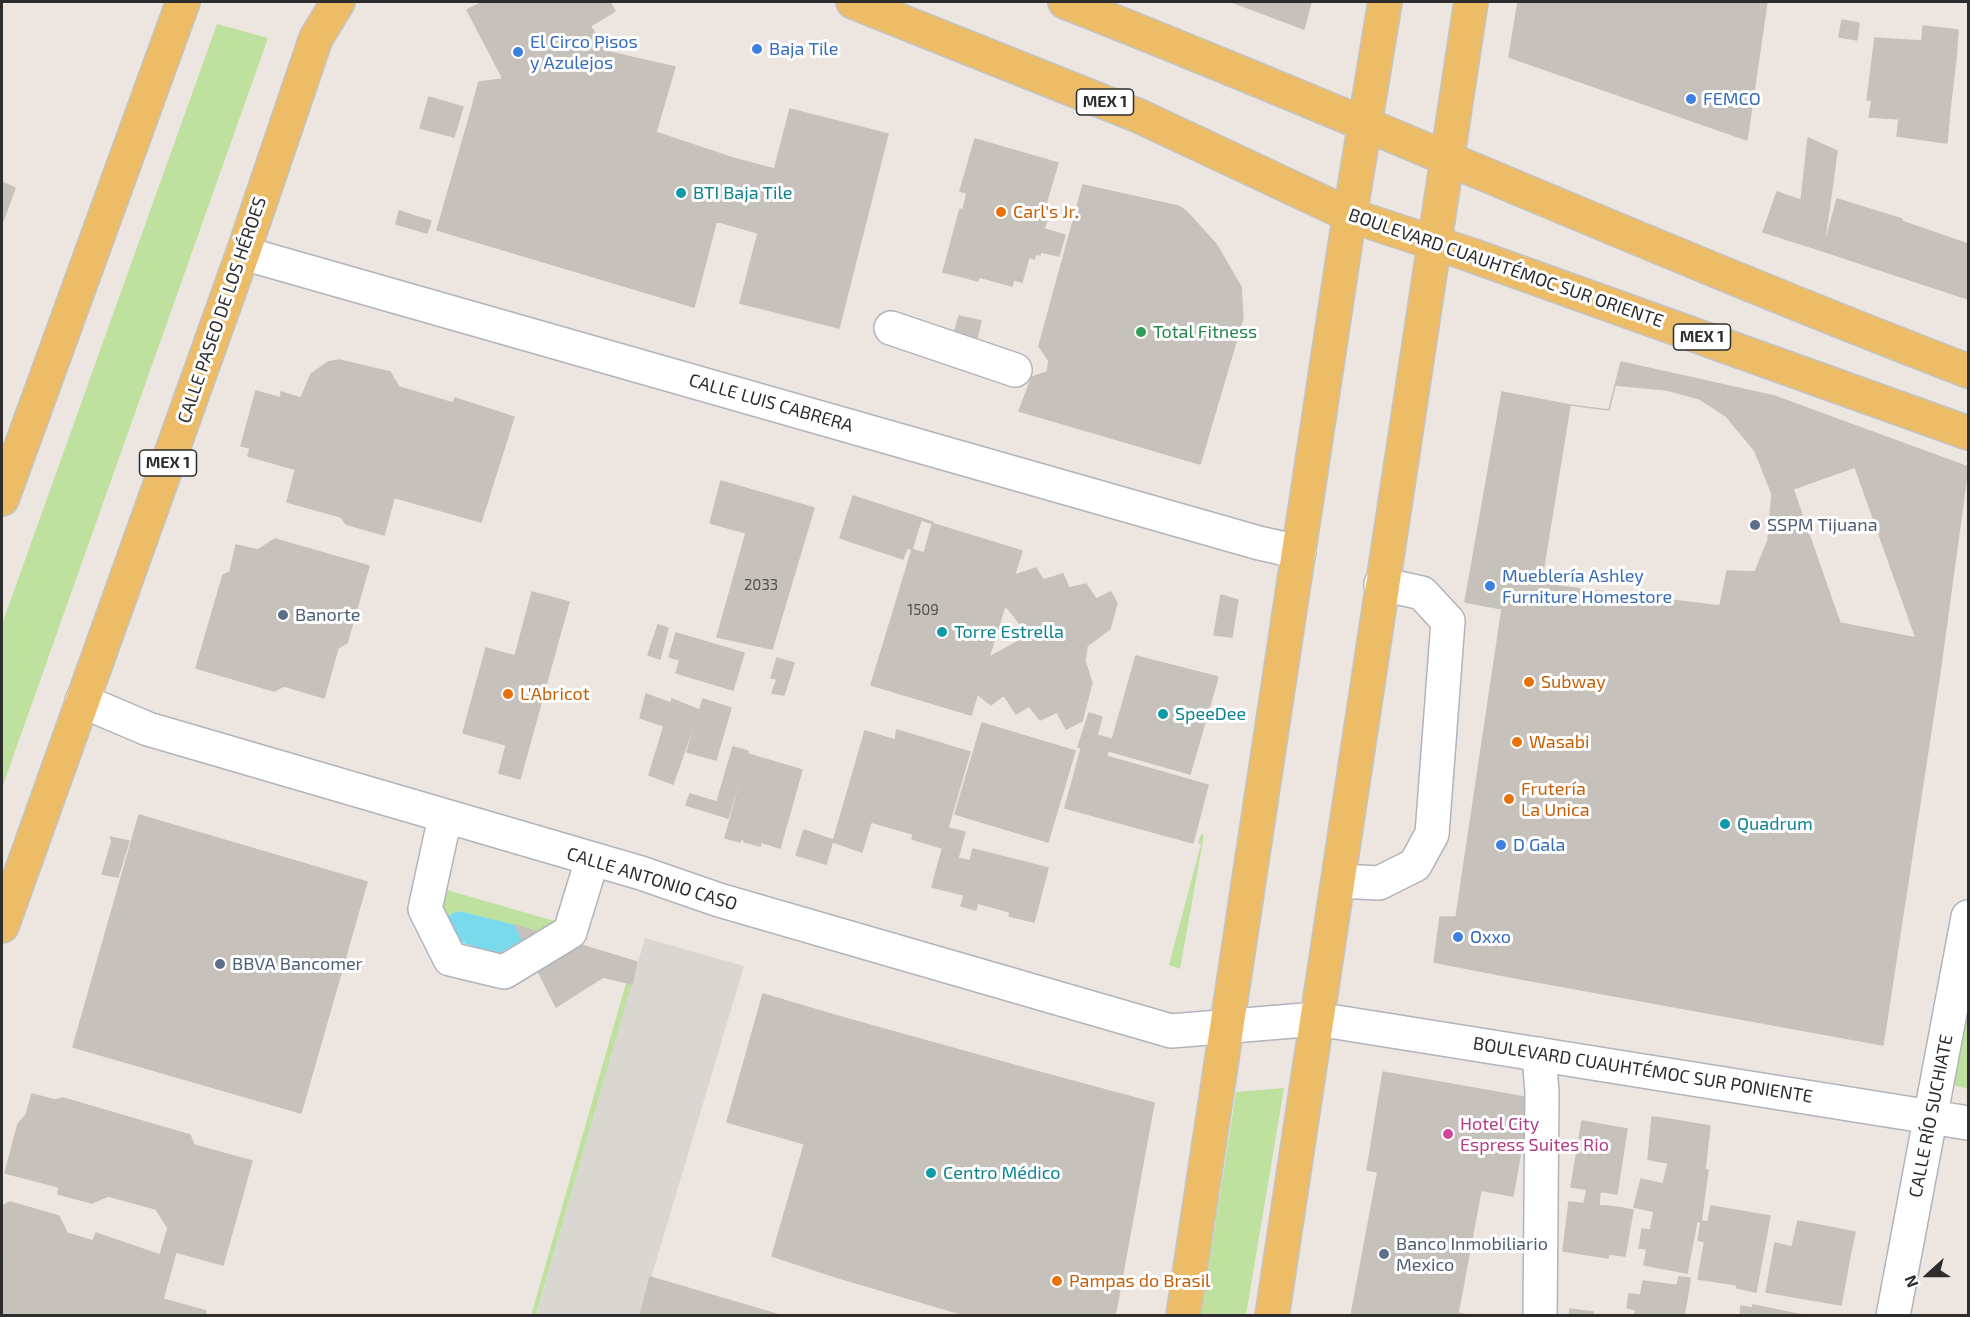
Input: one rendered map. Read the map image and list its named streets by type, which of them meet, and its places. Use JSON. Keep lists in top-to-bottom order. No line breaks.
{"streets":{"main road":["MEX 1","BOULEVARD CUAUHTÉMOC SUR ORIENTE","CALLE PASEO DE LOS HÉROES"],"street":["CALLE LUIS CABRERA","CALLE ANTONIO CASO","BOULEVARD CUAUHTÉMOC SUR PONIENTE","CALLE RÍO SUCHIATE"]},"crossings":[["CALLE PASEO DE LOS HÉROES","CALLE LUIS CABRERA"],["CALLE PASEO DE LOS HÉROES","CALLE ANTONIO CASO"],["CALLE ANTONIO CASO","BOULEVARD CUAUHTÉMOC SUR PONIENTE"],["BOULEVARD CUAUHTÉMOC SUR PONIENTE","CALLE RÍO SUCHIATE"]],"places":["Baja Tile","El Circo Pisos y Azulejos","FEMCO","BTI Baja Tile","Carl's Jr.","Total Fitness","SSPM Tijuana","Mueblería Ashley Furniture Homestore","Banorte","Torre Estrella","Subway","L'Abricot","SpeeDee","Wasabi","Frutería La Unica","Quadrum","D Gala","Oxxo","BBVA Bancomer","Hotel City Espress Suites Rio","Centro Médico","Banco Inmobiliario Mexico","Pampas do Brasil"],"house_numbers":["2033","1509"],"north":"left"}
